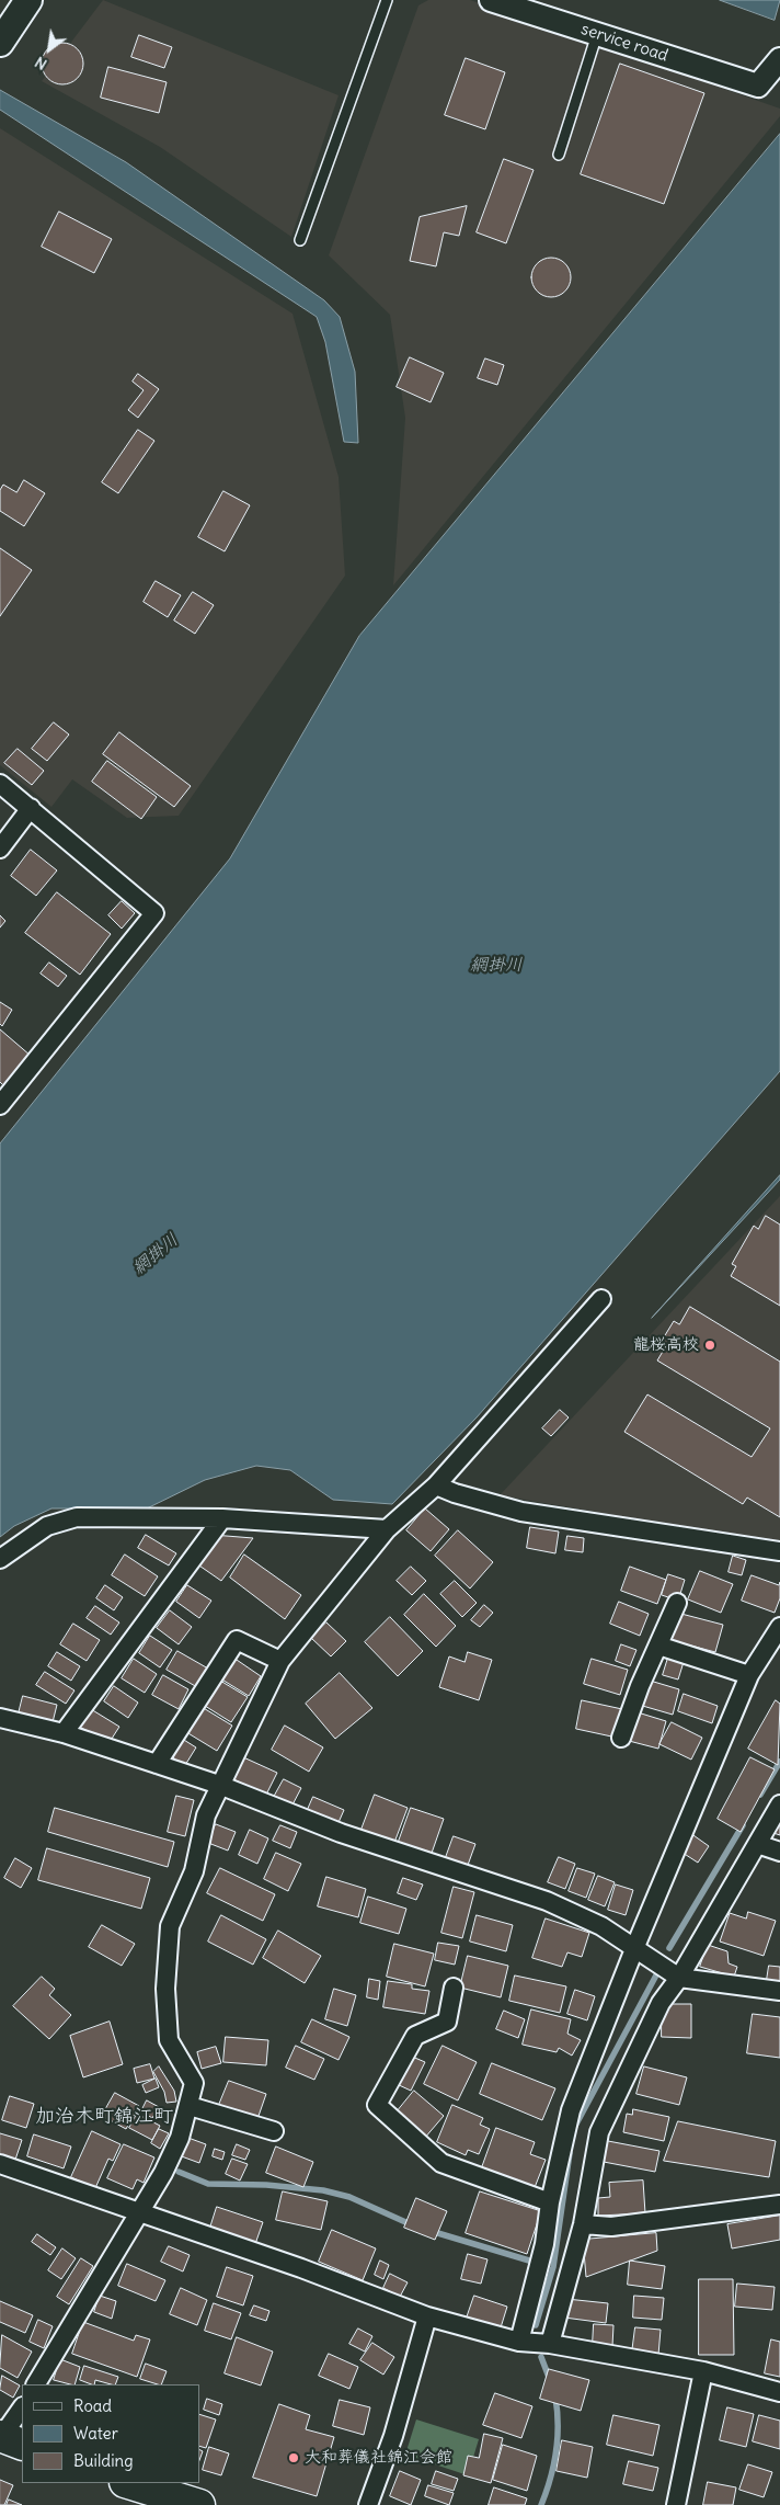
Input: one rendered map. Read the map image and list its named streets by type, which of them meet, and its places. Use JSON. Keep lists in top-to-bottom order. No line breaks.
{"streets":{"street":["service road"]},"districts":["加治木町錦江町"],"water":["網掛川"],"places":["龍桜高校","大和葬儀社錦江会館"],"legend":["Road","Water","Building"],"north":"bottom left"}
